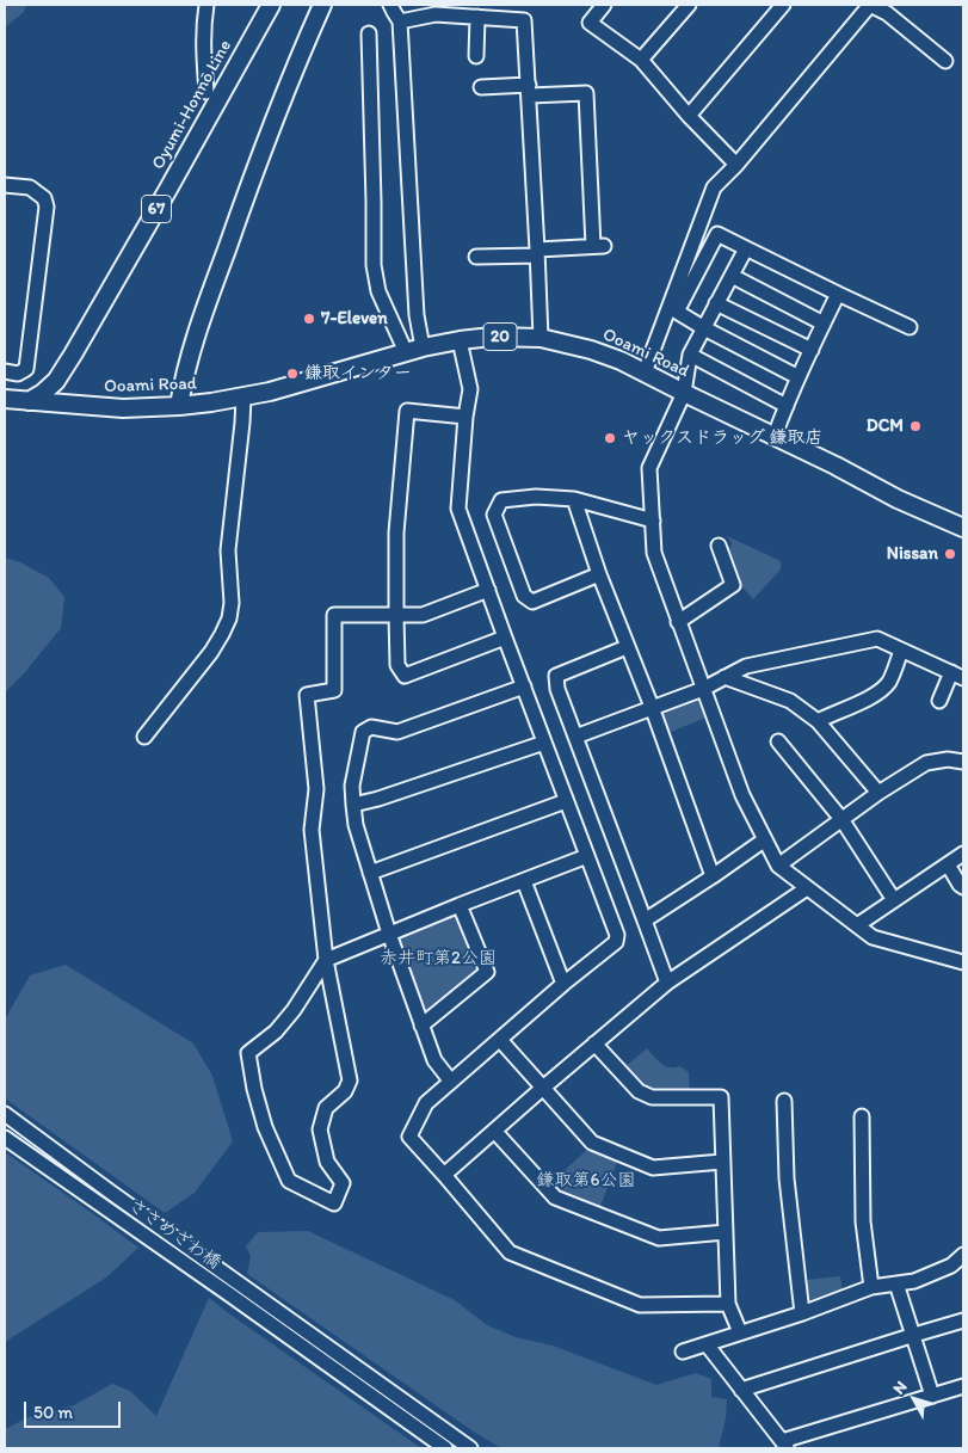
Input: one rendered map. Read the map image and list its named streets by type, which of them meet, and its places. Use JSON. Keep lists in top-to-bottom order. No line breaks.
{"streets":{"main road":["Oyumi-Honnō Line","67","20","Ooami Road"],"street":["ささめざわ橋"]},"crossings":[["Oyumi-Honnō Line","Ooami Road"]],"parks":["赤井町第2公園","鎌取第6公園"],"places":["7-Eleven","鎌取インター","DCM","ヤックスドラッグ 鎌取店","Nissan"],"scale_bar":"50 m","north":"top left"}
